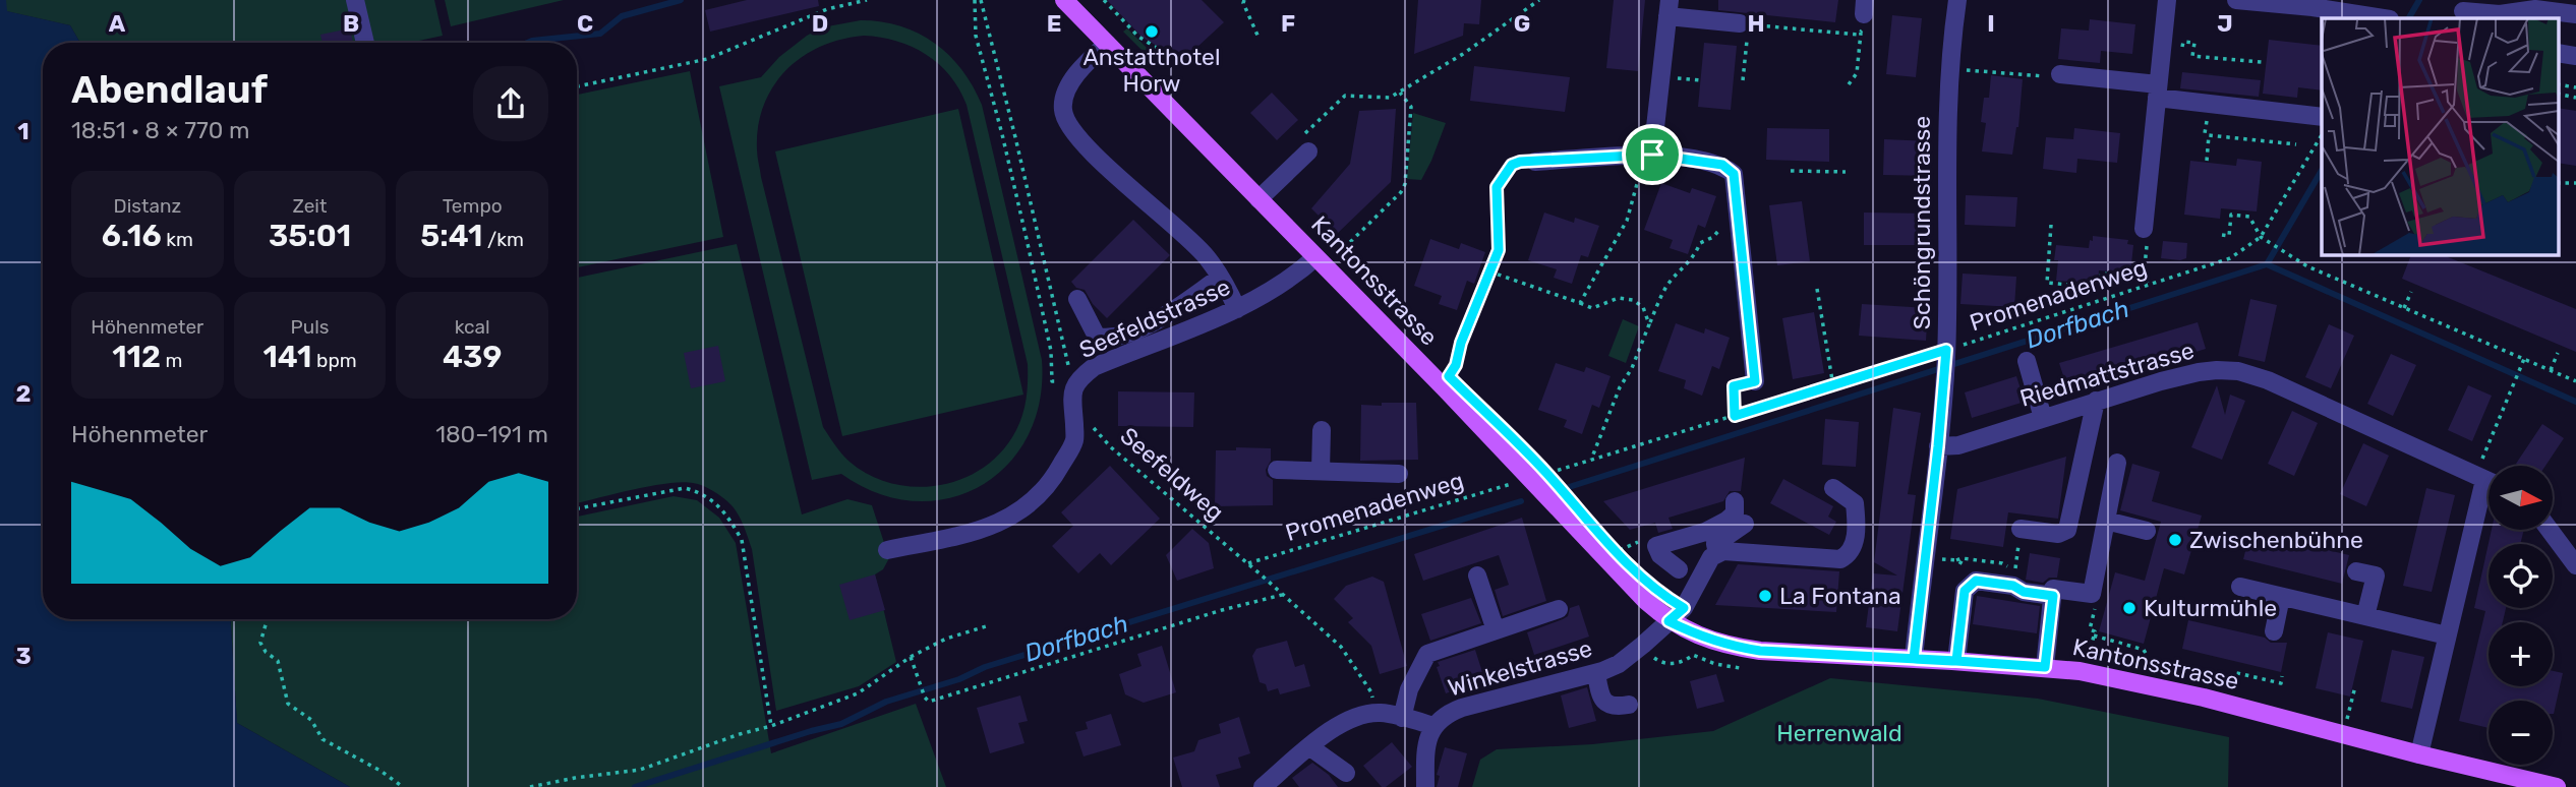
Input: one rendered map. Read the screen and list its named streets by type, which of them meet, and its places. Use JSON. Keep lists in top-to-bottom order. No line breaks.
{"streets":{"main road":["Kantonsstrasse"],"street":["Schöngrundstrasse","Seefeldstrasse","Riedmattstrasse","Winkelstrasse"],"path":["Promenadenweg","Seefeldweg"]},"crossings":[["Schöngrundstrasse","Kantonsstrasse"],["Schöngrundstrasse","Promenadenweg"],["Schöngrundstrasse","Riedmattstrasse"],["Kantonsstrasse","Seefeldstrasse"],["Kantonsstrasse","Winkelstrasse"],["Promenadenweg","Seefeldweg"],["Seefeldstrasse","Seefeldweg"]],"water":["Dorfbach"],"parks":["Herrenwald"],"places":["Anstatthotel Horw","Zwischenbühne","La Fontana","Kulturmühle"],"north":"right","page":{"heading":["Abendlauf","18:51 · 8 × 770 m"],"stats":[["Distanz","6.16 km"],["Zeit","35:01"],["Tempo","5:41 /km"],["Höhenmeter","112 m"],["Puls","141 bpm"],["kcal","439"]],"chart":["Höhenmeter","180–191 m"],"map_buttons":["+","−"]},"grid":{"columns":["A","B","C","D","E","F","G","H","I","J"],"rows":["1","2","3"]}}
